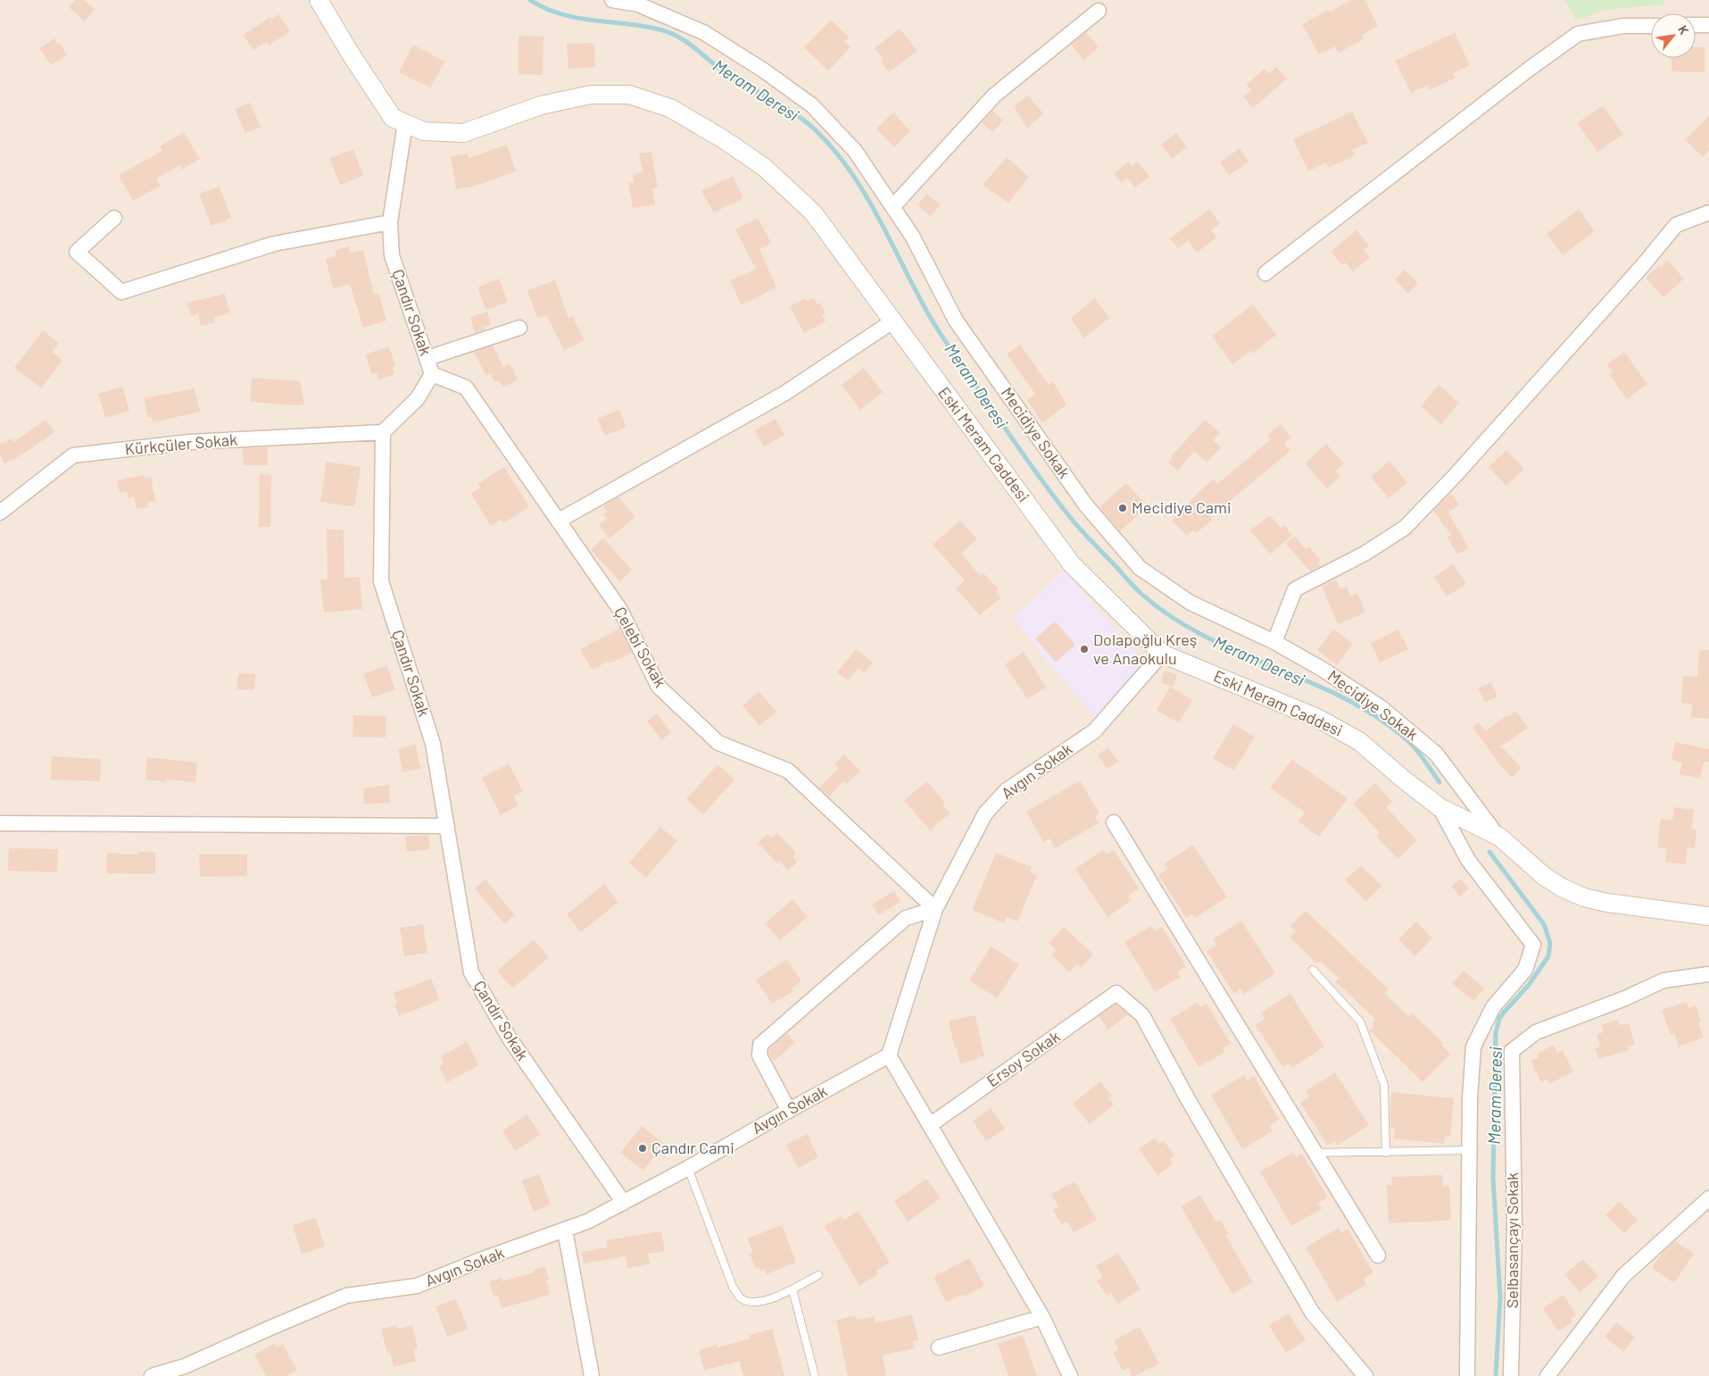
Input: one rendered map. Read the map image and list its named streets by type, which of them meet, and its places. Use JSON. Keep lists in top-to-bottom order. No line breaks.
{"streets":{"street":["Çandır Sokak","Mecidiye Sokak","Kürkçüler Sokak","Eski Meram Caddesi","Çelebi Sokak","Avgın Sokak","Ersoy Sokak","Selbasançayı Sokak"]},"crossings":[["Çandır Sokak","Kürkçüler Sokak"],["Çandır Sokak","Eski Meram Caddesi"],["Çandır Sokak","Çelebi Sokak"],["Çandır Sokak","Avgın Sokak"],["Mecidiye Sokak","Eski Meram Caddesi"],["Eski Meram Caddesi","Avgın Sokak"],["Çelebi Sokak","Avgın Sokak"]],"water":["Meram Deresi"],"places":["Mecidiye Cami","Dolapoğlu Kreş ve Anaokulu","Çandır Cami"],"north":"top right"}
